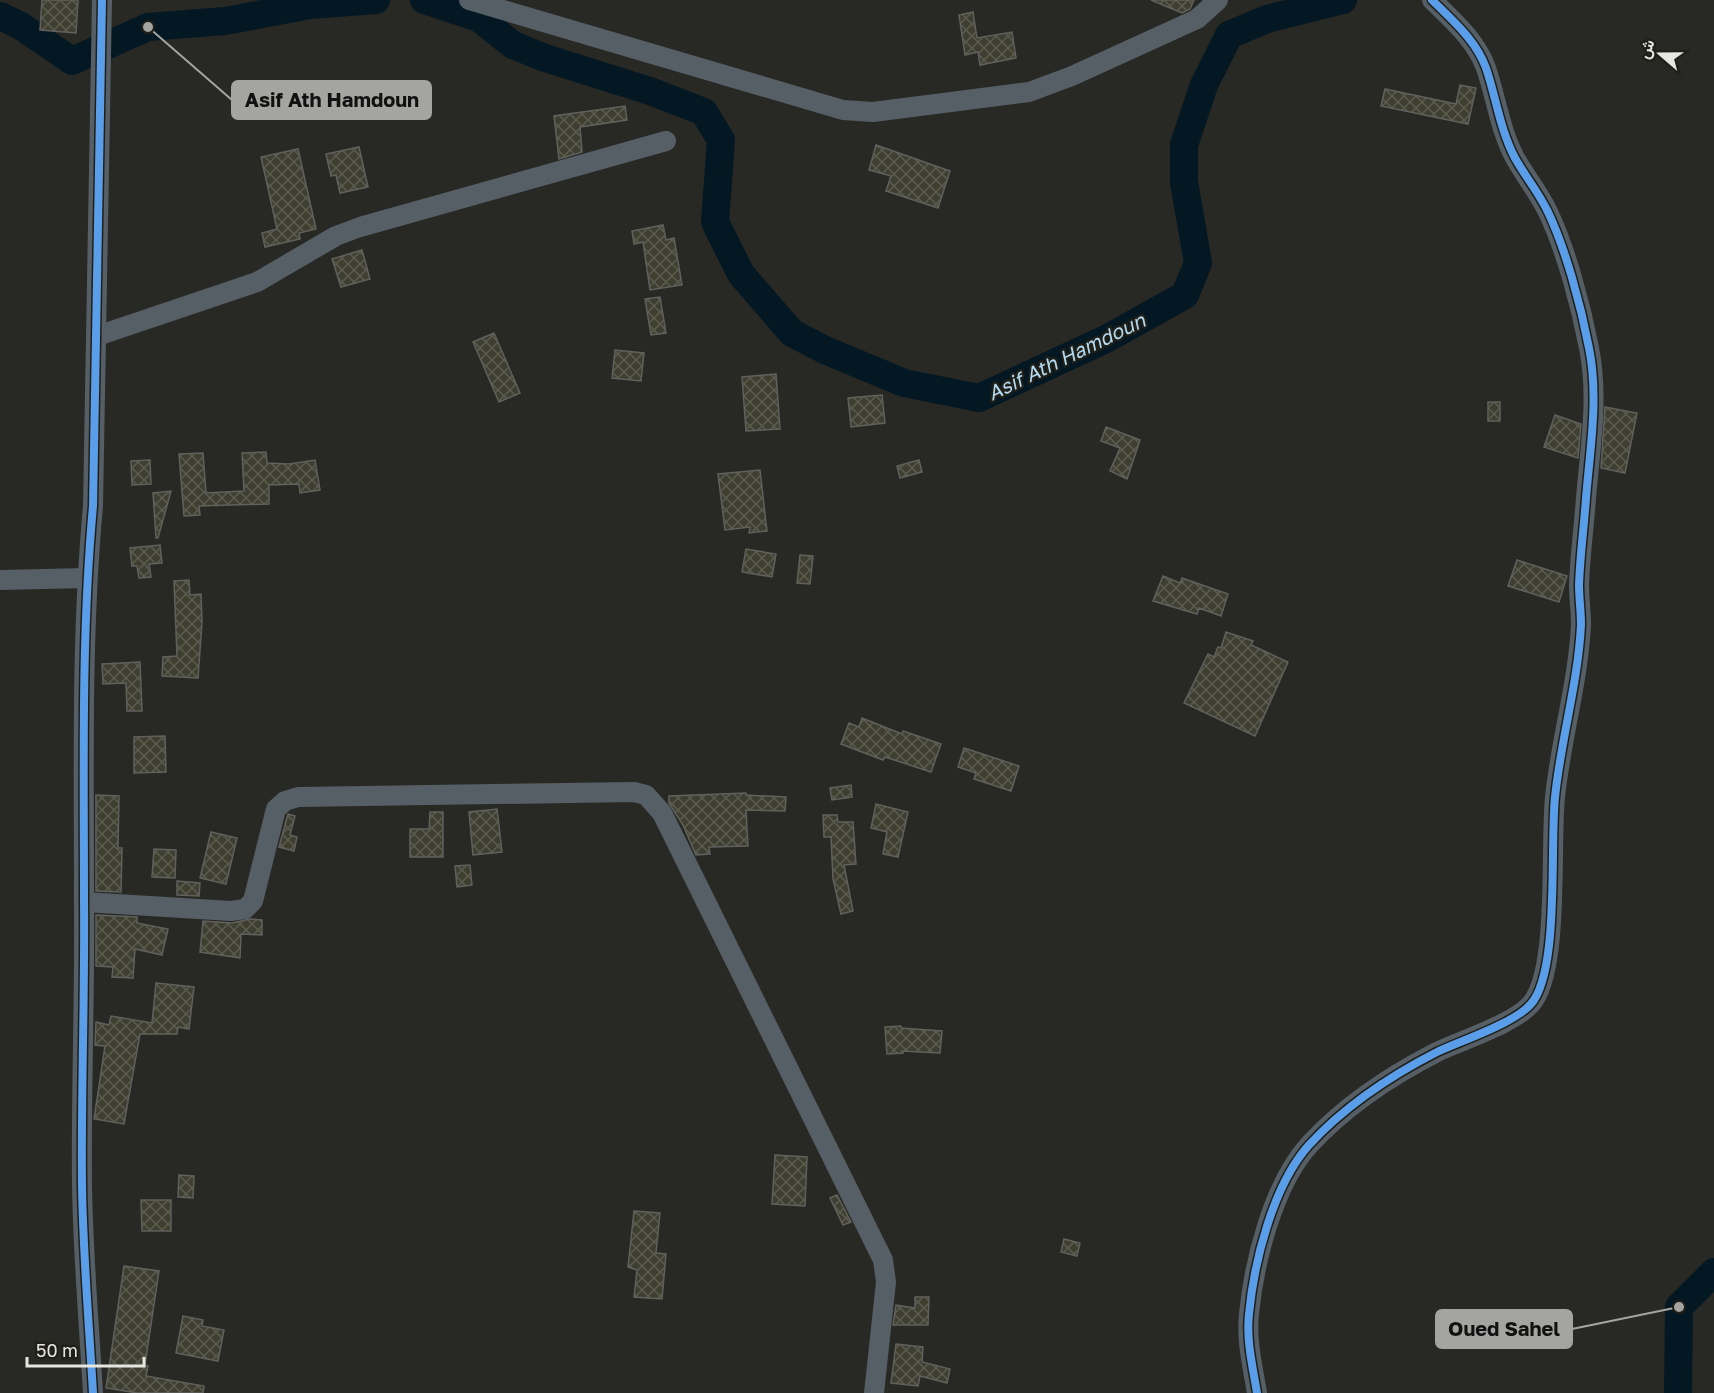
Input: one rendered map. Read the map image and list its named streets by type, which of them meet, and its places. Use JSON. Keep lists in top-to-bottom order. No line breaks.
{"water":["Asif Ath Hamdoun"],"places":["Asif Ath Hamdoun","Oued Sahel"],"scale_bar":"50 m","north":"left"}
